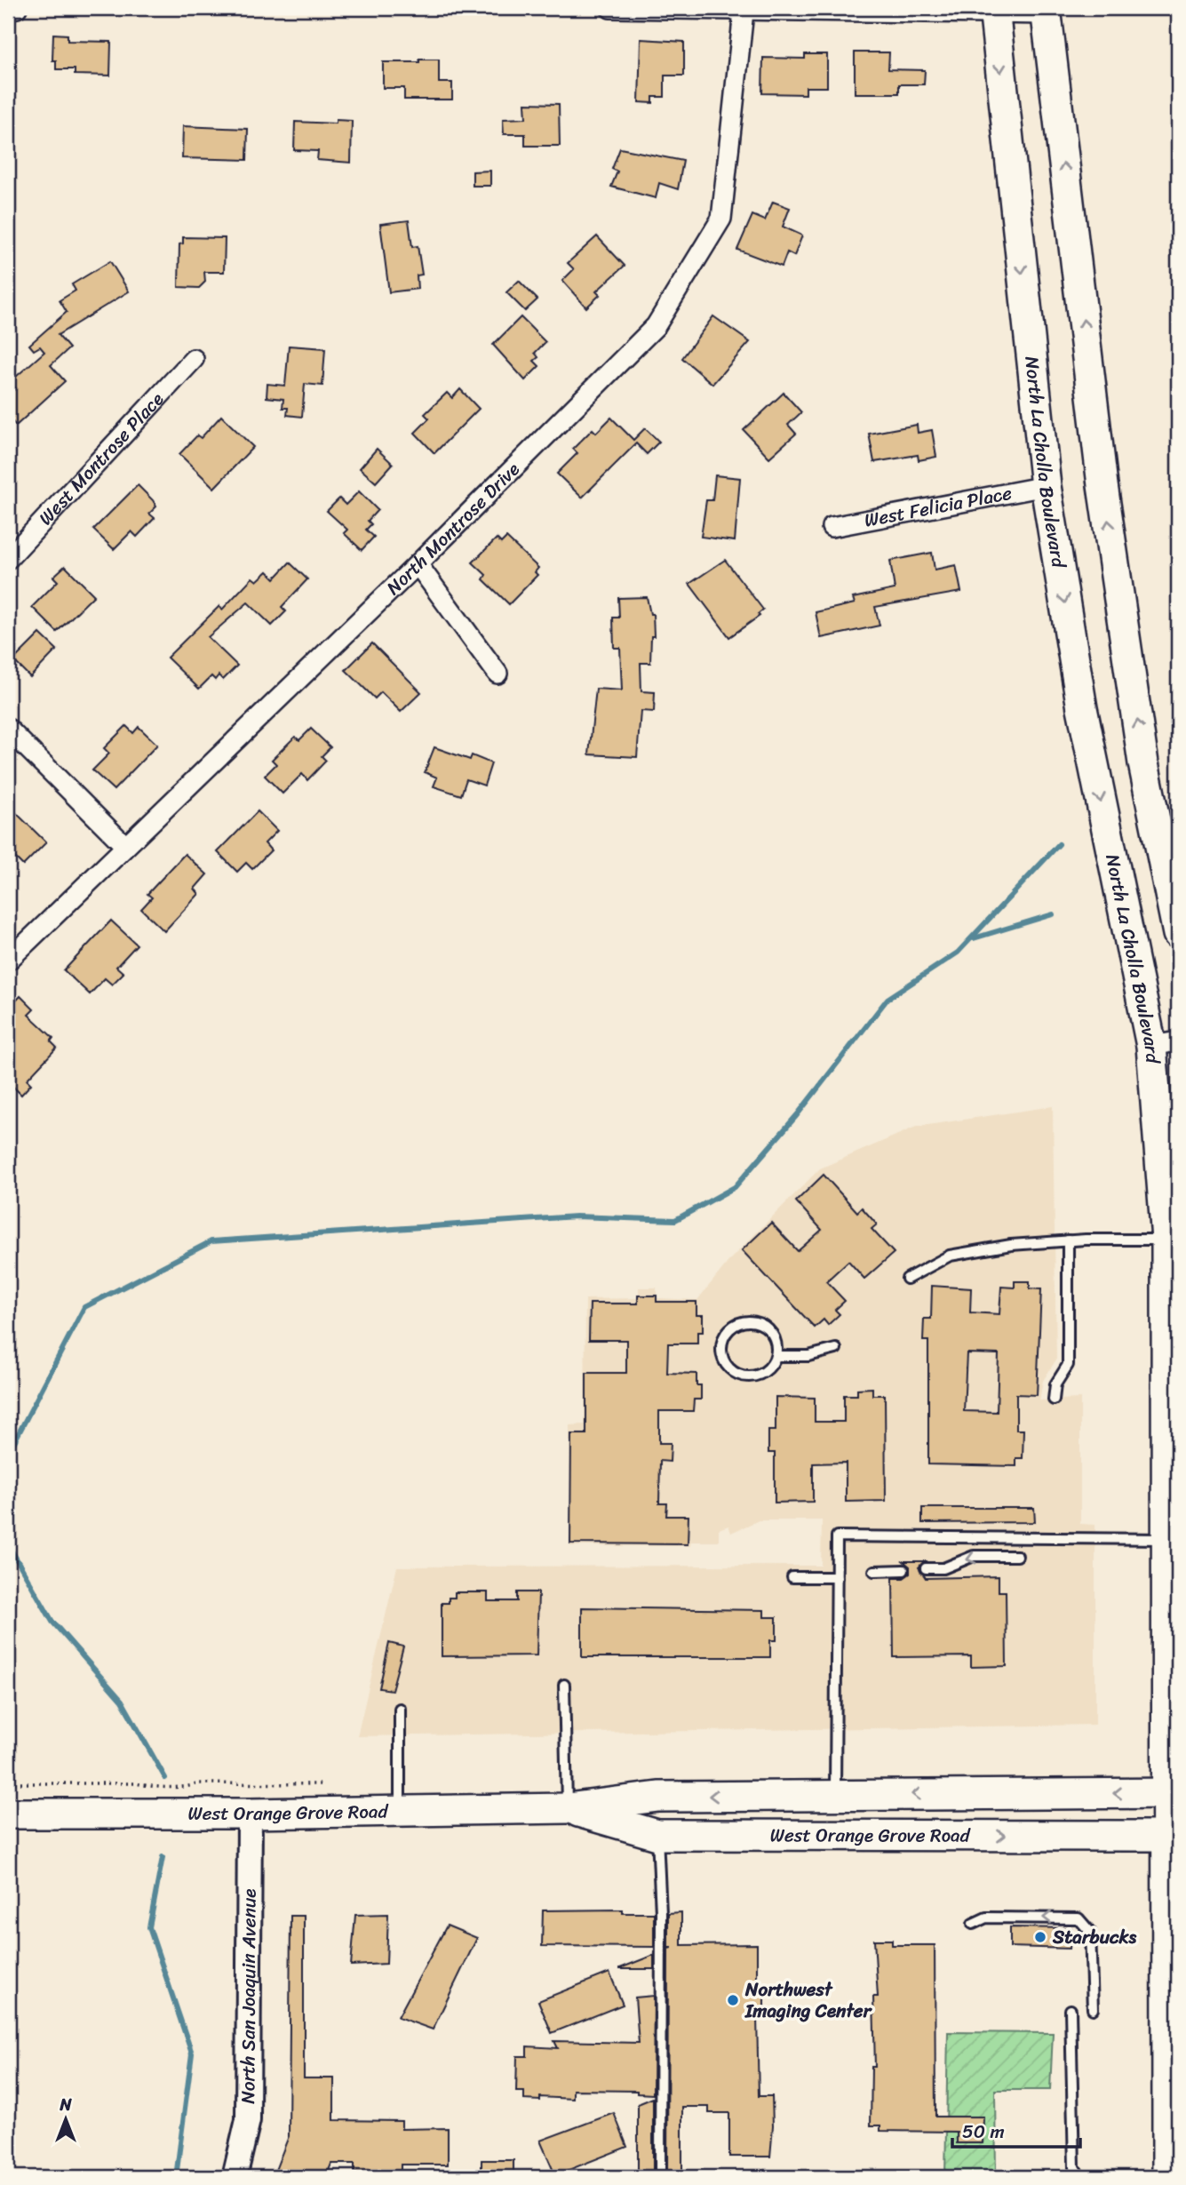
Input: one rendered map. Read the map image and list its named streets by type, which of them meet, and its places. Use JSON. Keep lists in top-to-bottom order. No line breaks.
{"streets":{"main road":["North La Cholla Boulevard","West Orange Grove Road"],"street":["West Montrose Place","West Felicia Place","North Montrose Drive","North San Joaquin Avenue"]},"crossings":[["North La Cholla Boulevard","West Felicia Place"],["North La Cholla Boulevard","West Orange Grove Road"],["West Orange Grove Road","North San Joaquin Avenue"]],"places":["Starbucks","Northwest Imaging Center"],"scale_bar":"50 m","north":"top"}
